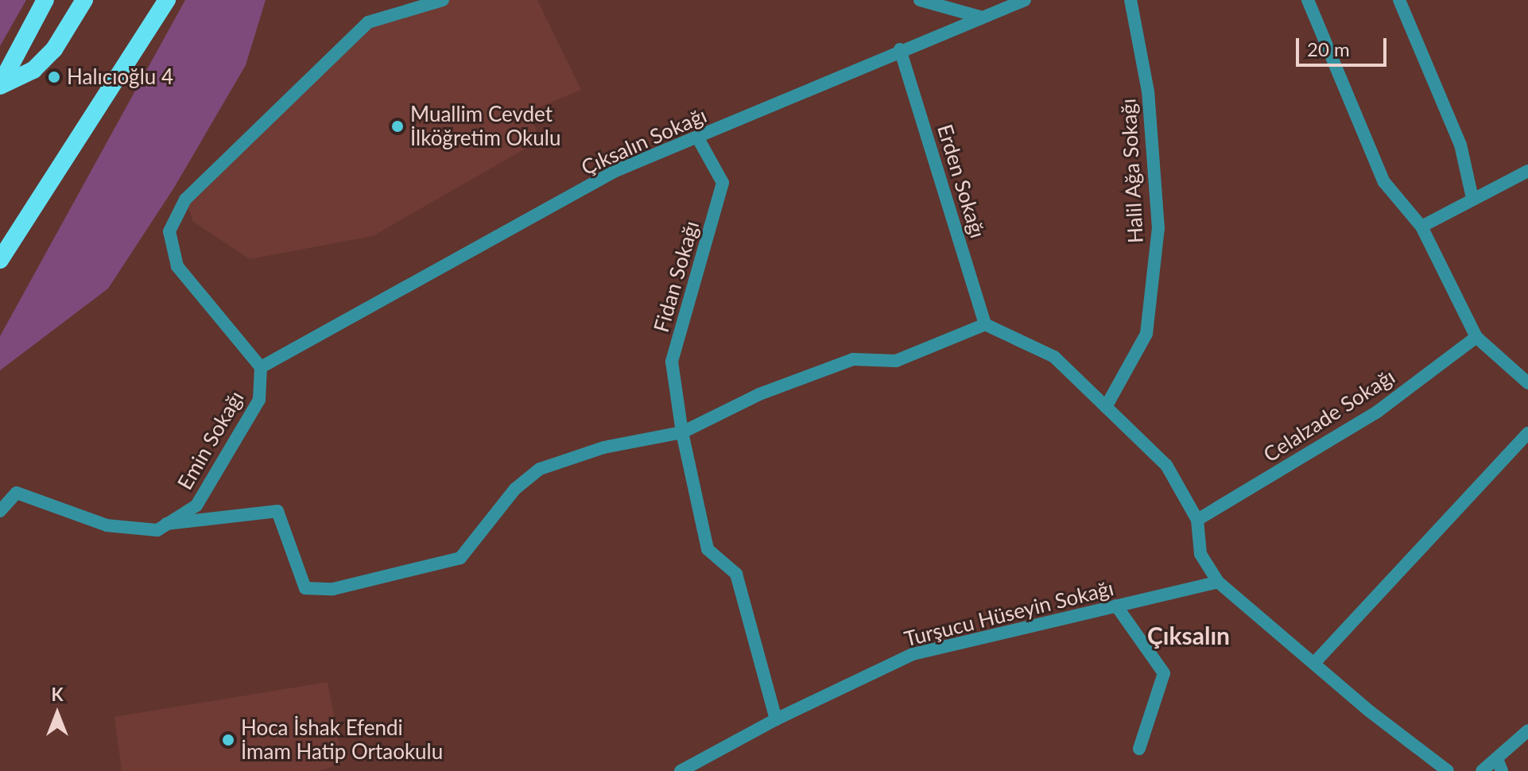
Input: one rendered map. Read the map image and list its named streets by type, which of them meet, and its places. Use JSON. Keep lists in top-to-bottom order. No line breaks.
{"streets":{"street":["Çıksalın Sokağı","Halil Ağa Sokağı","Erden Sokağı","Fidan Sokağı","Celalzade Sokağı","Emin Sokağı","Turşucu Hüseyin Sokağı"]},"crossings":[["Çıksalın Sokağı","Erden Sokağı"],["Çıksalın Sokağı","Fidan Sokağı"],["Çıksalın Sokağı","Emin Sokağı"],["Fidan Sokağı","Turşucu Hüseyin Sokağı"]],"districts":["Çıksalın"],"places":["Halıcıoğlu 4","Muallim Cevdet İlköğretim Okulu","Hoca İshak Efendi İmam Hatip Ortaokulu"],"scale_bar":"20 m","north":"top"}
